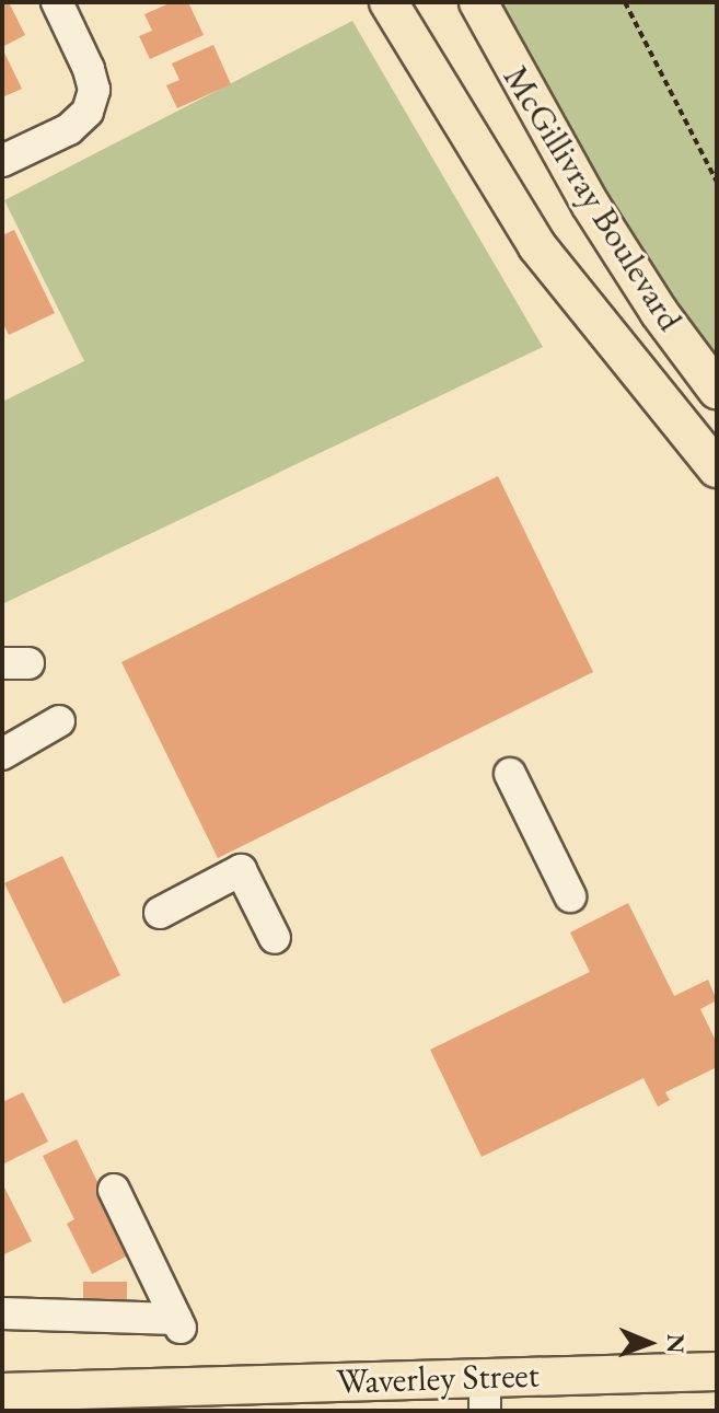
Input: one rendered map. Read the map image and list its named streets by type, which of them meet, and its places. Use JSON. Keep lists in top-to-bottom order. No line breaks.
{"streets":{"main road":["McGillivray Boulevard","Waverley Street"]},"north":"right"}
